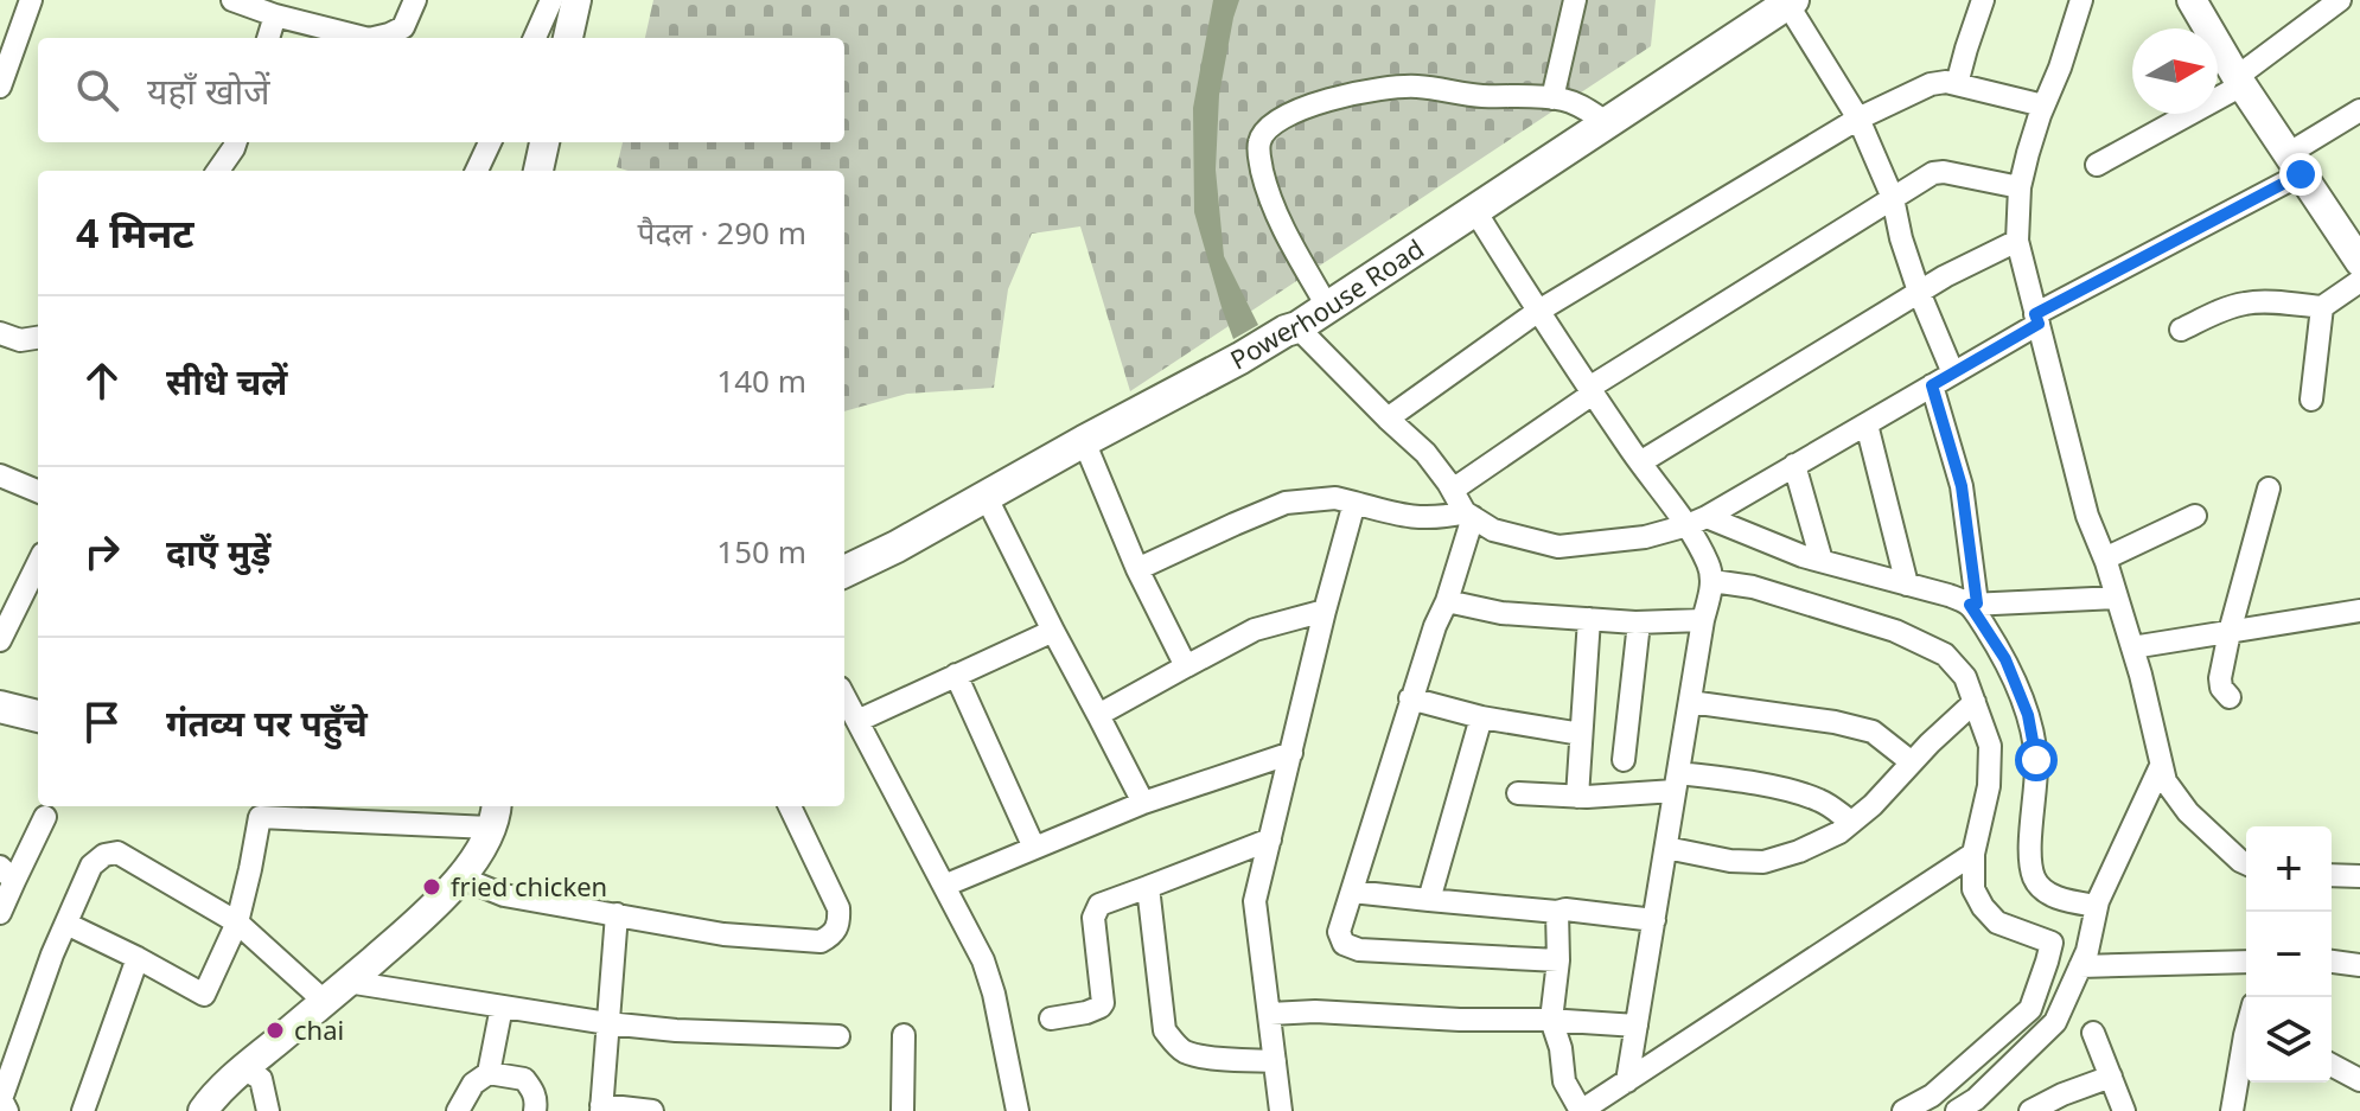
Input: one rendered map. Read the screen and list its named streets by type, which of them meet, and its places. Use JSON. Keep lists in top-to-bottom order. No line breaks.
{"streets":{"main road":["Powerhouse Road"]},"places":["fried chicken","chai"],"north":"right","page":{"search":"यहाँ खोजें","heading":["4 मिनट","पैदल · 290 m"],"list":[["सीधे चलें","140 m"],["दाएँ मुड़ें","150 m"],"गंतव्य पर पहुँचे"],"map_buttons":["+","−"]}}
